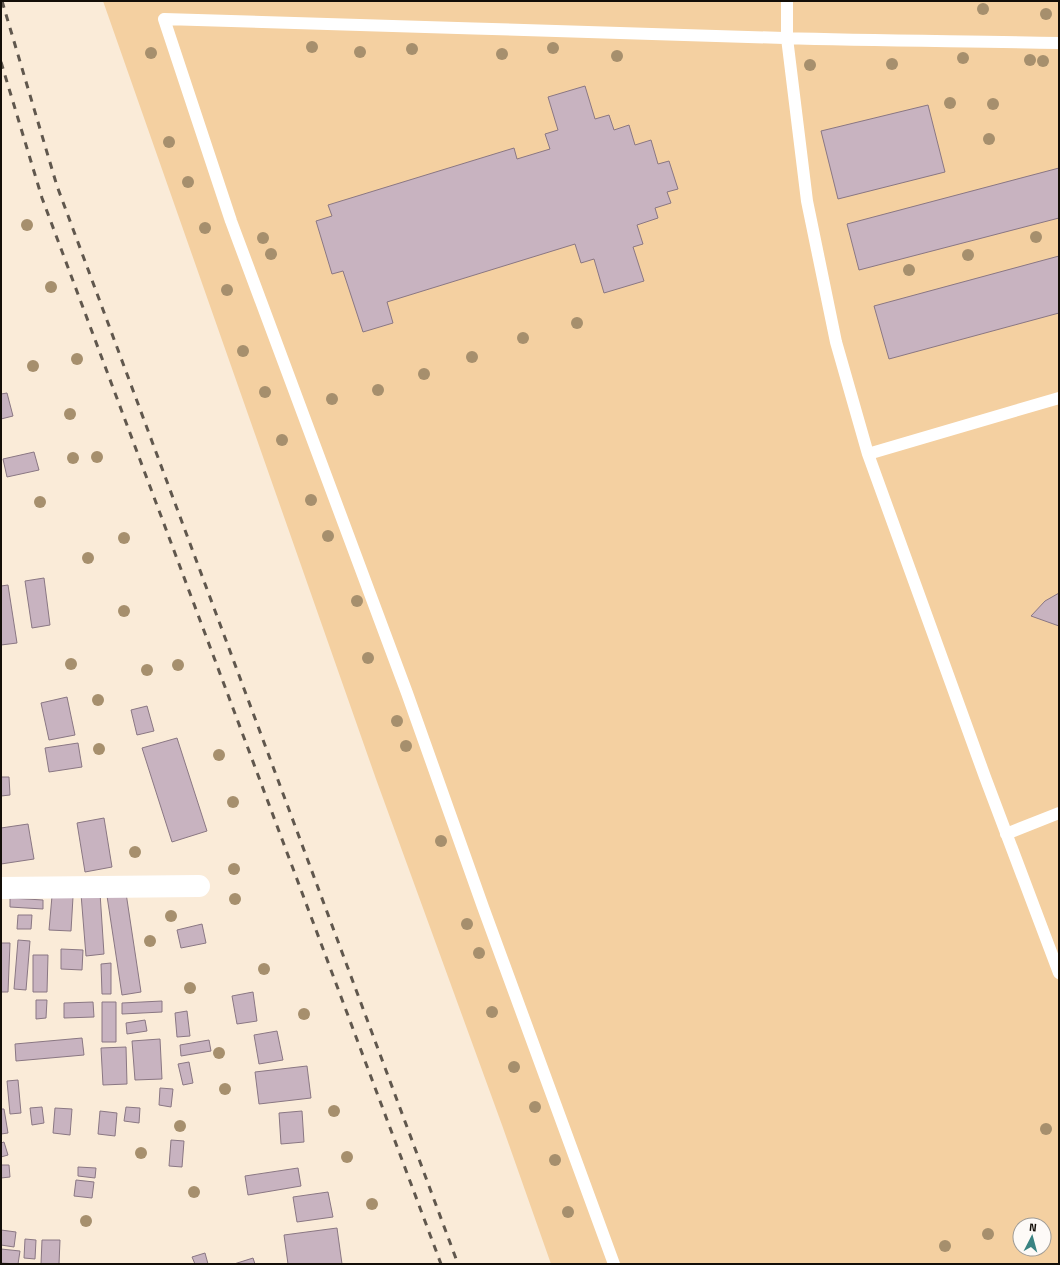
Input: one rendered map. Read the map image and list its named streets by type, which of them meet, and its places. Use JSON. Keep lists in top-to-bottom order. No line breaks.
{"north":"top"}
